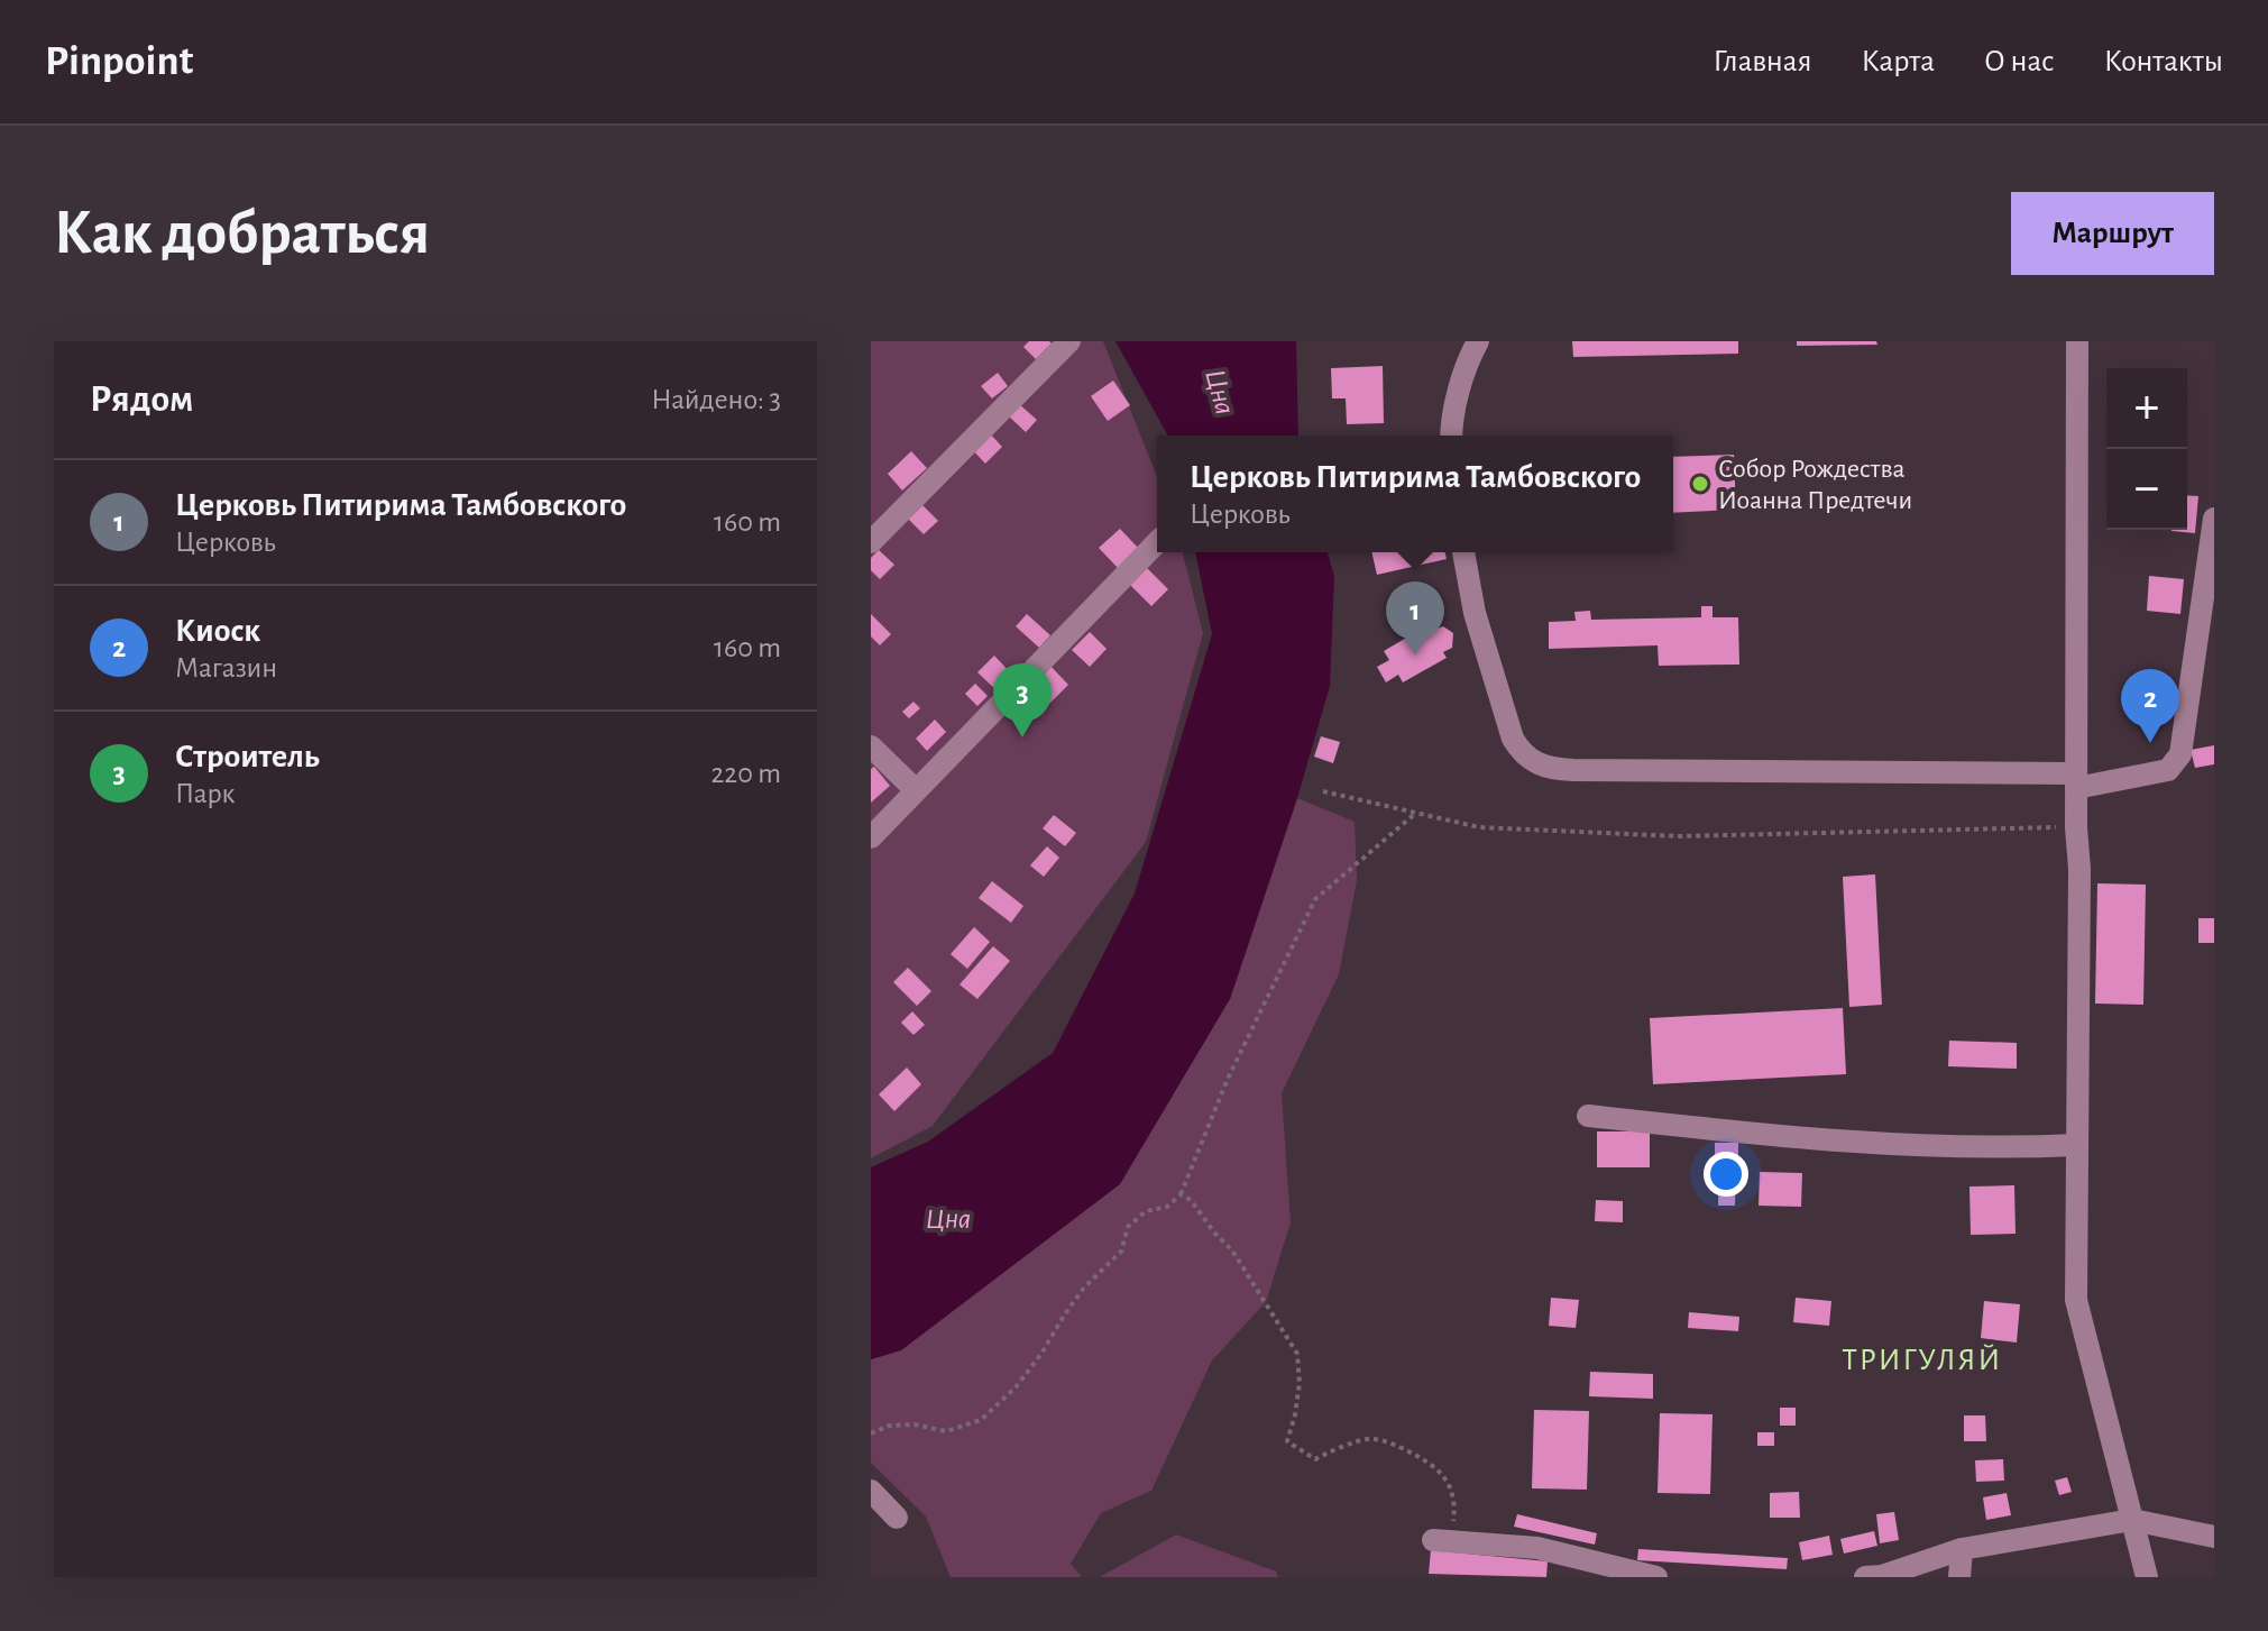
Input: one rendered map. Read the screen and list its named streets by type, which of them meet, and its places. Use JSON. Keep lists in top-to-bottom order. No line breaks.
{"districts":["ТРИГУЛЯЙ"],"water":["Цна"],"places":["Собор Рождества Иоанна Предтечи"],"page":{"header":"Pinpoint","nav":["Главная","Карта","О нас","Контакты"],"buttons":"Маршрут","title":"Как добраться","heading":["Рядом","Найдено: 3"],"map_buttons":["+","−"],"popup":["Церковь Питирима Тамбовского","Церковь"],"list":[{"mark":"1","name":"Церковь Питирима Тамбовского","note":"Церковь","value":"160 m"},{"mark":"2","name":"Киоск","note":"Магазин","value":"160 m"},{"mark":"3","name":"Строитель","note":"Парк","value":"220 m"}],"pins":["1","3","2"]}}
